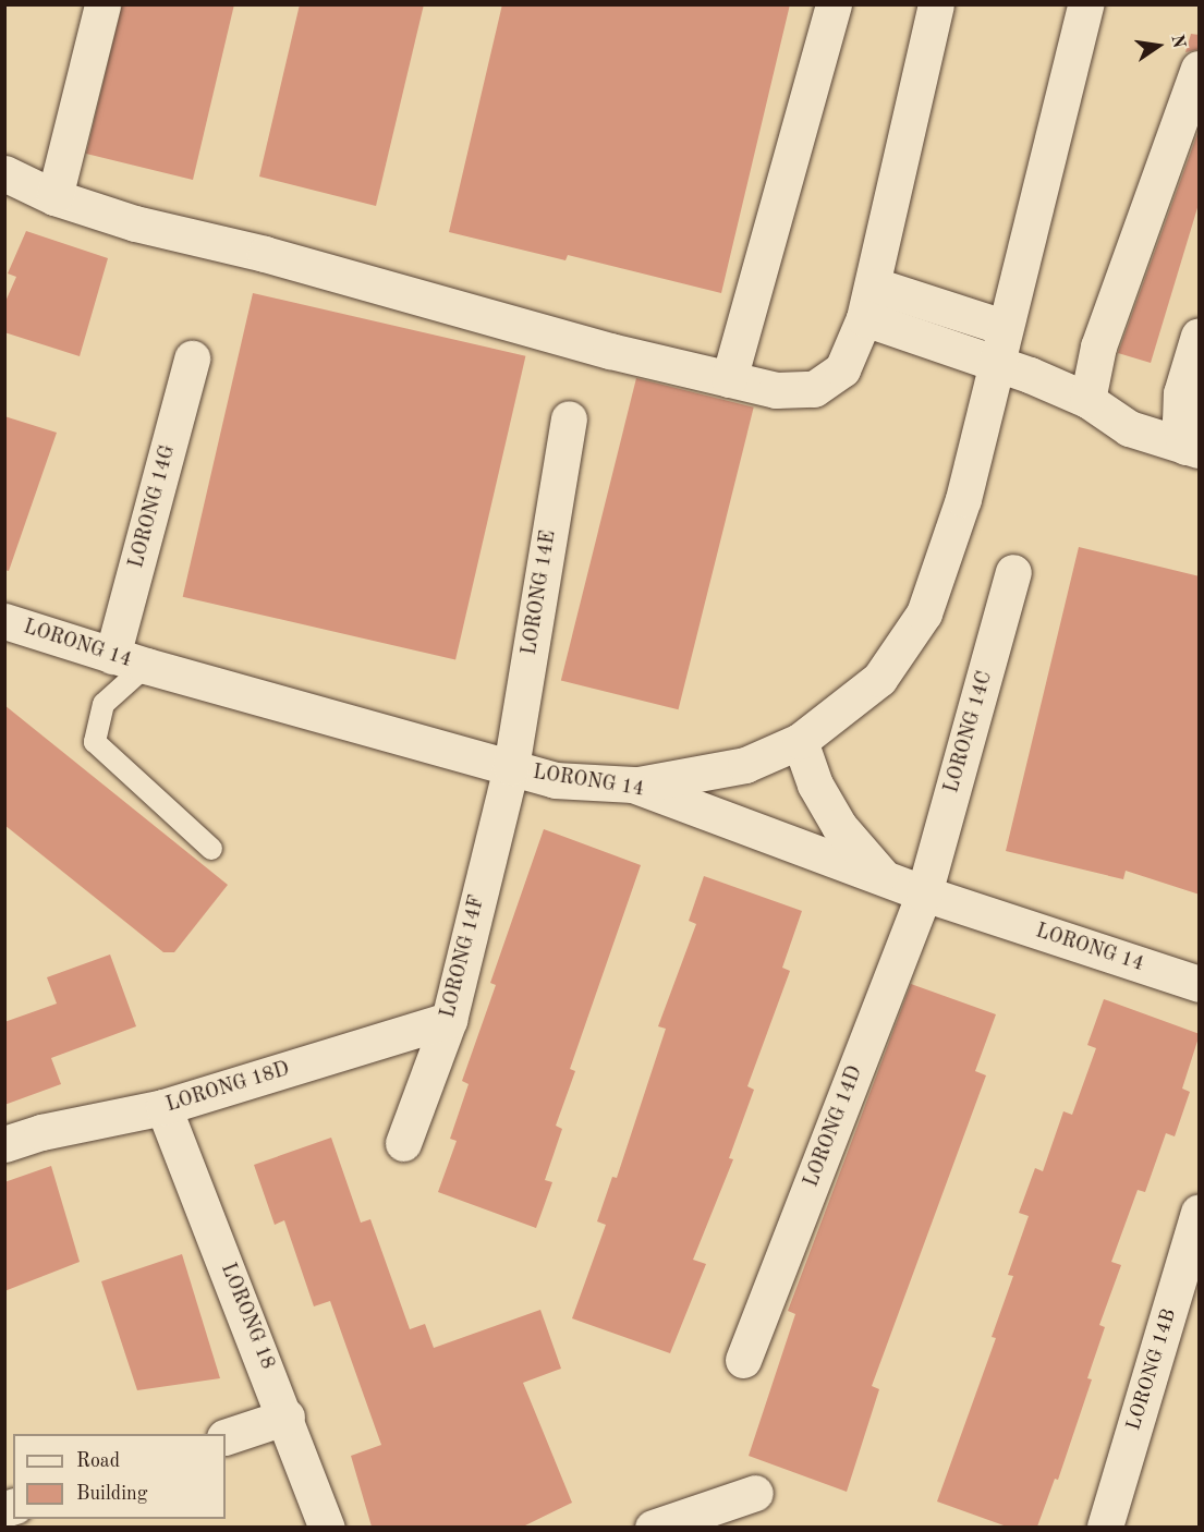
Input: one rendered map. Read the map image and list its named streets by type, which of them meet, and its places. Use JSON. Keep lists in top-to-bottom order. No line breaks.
{"streets":{"street":["LORONG 14G","LORONG 14E","LORONG 14","LORONG 14C","LORONG 14F","LORONG 18D","LORONG 14D","LORONG 18","LORONG 14B"]},"crossings":[["LORONG 14G","LORONG 14"],["LORONG 14E","LORONG 14"],["LORONG 14E","LORONG 14F"],["LORONG 14","LORONG 14C"],["LORONG 14","LORONG 14F"],["LORONG 14","LORONG 14D"],["LORONG 14C","LORONG 14D"],["LORONG 14F","LORONG 18D"],["LORONG 18D","LORONG 18"]],"legend":["Road","Building"],"north":"right"}
